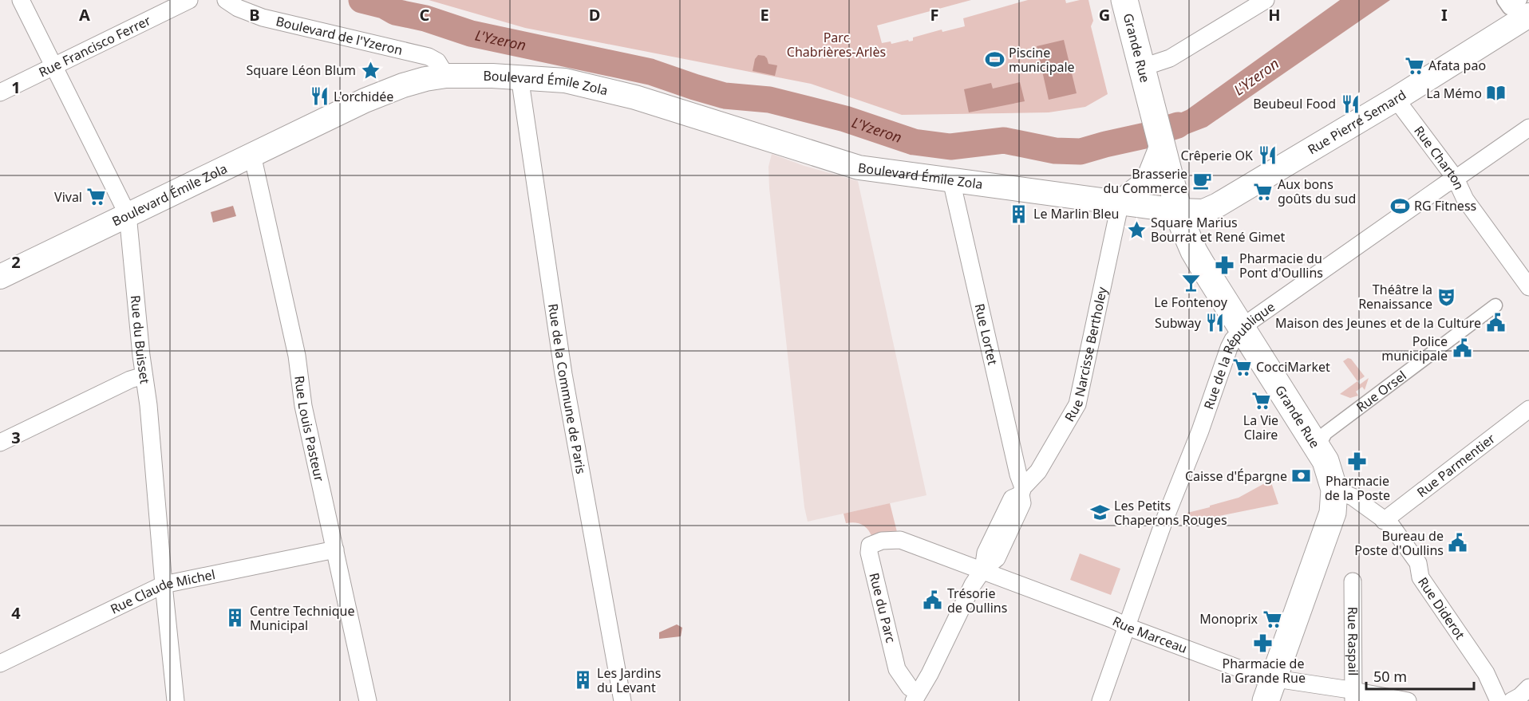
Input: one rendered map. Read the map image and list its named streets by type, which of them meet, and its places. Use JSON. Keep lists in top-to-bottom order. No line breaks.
{"streets":{"main road":["Grande Rue","Boulevard Émile Zola","Rue Pierre Semard"],"street":["Boulevard de l'Yzeron","Rue Francisco Ferrer","Rue Charton","Rue Lortet","Rue du Buisset","Rue Narcisse Bertholey","Rue de la République","Rue de la Commune de Paris","Rue Orsel","Rue Louis Pasteur","Rue Parmentier","Rue Claude Michel","Rue du Parc","Rue Diderot","Rue Marceau","Rue Raspail"]},"crossings":[["Boulevard de l'Yzeron","Boulevard Émile Zola"],["Rue Francisco Ferrer","Rue du Buisset"],["Grande Rue","Boulevard Émile Zola"],["Grande Rue","Rue Pierre Semard"],["Grande Rue","Rue de la République"],["Grande Rue","Rue Orsel"],["Grande Rue","Rue Diderot"],["Grande Rue","Rue Marceau"],["Boulevard Émile Zola","Rue Pierre Semard"],["Boulevard Émile Zola","Rue Lortet"],["Boulevard Émile Zola","Rue du Buisset"],["Boulevard Émile Zola","Rue Narcisse Bertholey"],["Boulevard Émile Zola","Rue de la Commune de Paris"],["Boulevard Émile Zola","Rue Louis Pasteur"],["Rue Pierre Semard","Rue Charton"],["Rue Charton","Rue de la République"],["Rue Lortet","Rue Narcisse Bertholey"],["Rue du Buisset","Rue Claude Michel"],["Rue Narcisse Bertholey","Rue du Parc"],["Rue Narcisse Bertholey","Rue Marceau"],["Rue de la République","Rue Marceau"],["Rue Louis Pasteur","Rue Claude Michel"],["Rue Parmentier","Rue Diderot"],["Rue du Parc","Rue Marceau"],["Rue Marceau","Rue Raspail"]],"water":["L'Yzeron"],"parks":["Parc Chabrières-Arlès"],"places":{"sports":["Piscine municipale","RG Fitness"],"supermarket":["Afata pao","Aux bons goûts du sud","Vival","CocciMarket","La Vie Claire","Monoprix"],"place":["Square Léon Blum","Square Marius Bourrat et René Gimet"],"library":["La Mémo"],"restaurant":["L'orchidée","Beubeul Food","Crêperie OK","Subway"],"cafe":["Brasserie du Commerce"],"building":["Le Marlin Bleu","Centre Technique Municipal","Les Jardins du Levant"],"pharmacy":["Pharmacie du Pont d'Oullins","Pharmacie de la Poste","Pharmacie de la Grande Rue"],"bar":["Le Fontenoy"],"theatre":["Théâtre la Renaissance"],"public building":["Maison des Jeunes et de la Culture","Police municipale","Bureau de Poste d'Oullins","Trésorie de Oullins"],"bank":["Caisse d'Épargne"],"school or university":["Les Petits Chaperons Rouges"]},"scale_bar":"50 m","grid":{"columns":["A","B","C","D","E","F","G","H","I"],"rows":["1","2","3","4"]}}
